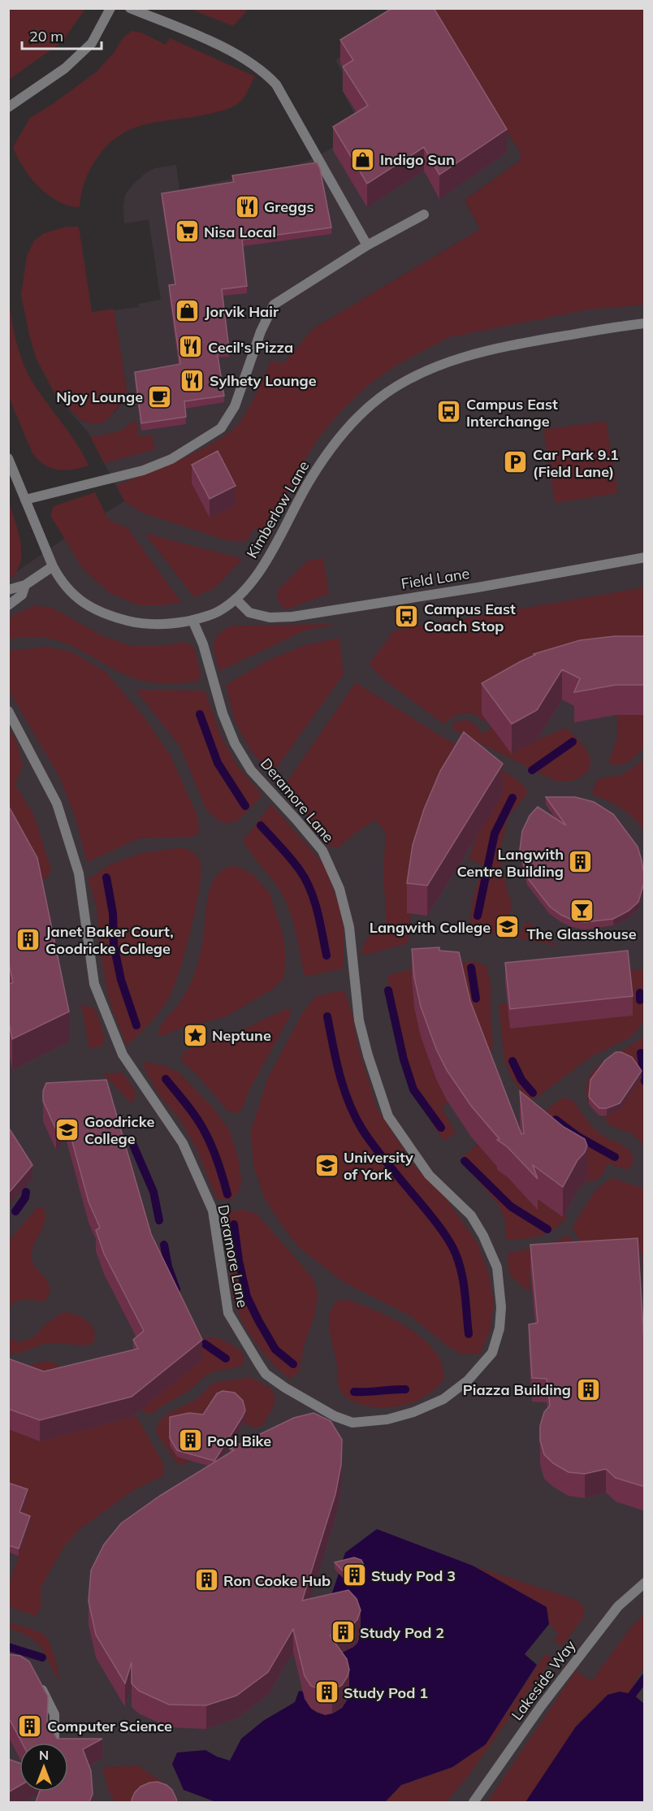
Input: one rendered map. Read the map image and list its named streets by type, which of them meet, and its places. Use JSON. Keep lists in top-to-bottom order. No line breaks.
{"streets":{"street":["Kimberlow Lane","Field Lane","Deramore Lane","Lakeside Way"]},"crossings":[["Kimberlow Lane","Field Lane"],["Kimberlow Lane","Deramore Lane"]],"places":{"shop":["Indigo Sun","Jorvik Hair"],"restaurant":["Greggs","Cecil's Pizza","Sylhety Lounge"],"supermarket":["Nisa Local"],"cafe":["Njoy Lounge"],"bus stop":["Campus East Interchange","Campus East Coach Stop"],"parking":["Car Park 9.1 (Field Lane)"],"building":["Langwith Centre Building","Janet Baker Court, Goodricke College","Piazza Building","Pool Bike","Study Pod 3","Ron Cooke Hub","Study Pod 2","Study Pod 1","Computer Science"],"bar":["The Glasshouse"],"school or university":["Langwith College","Goodricke College","University of York"],"place":["Neptune"]},"scale_bar":"20 m","north":"top"}
